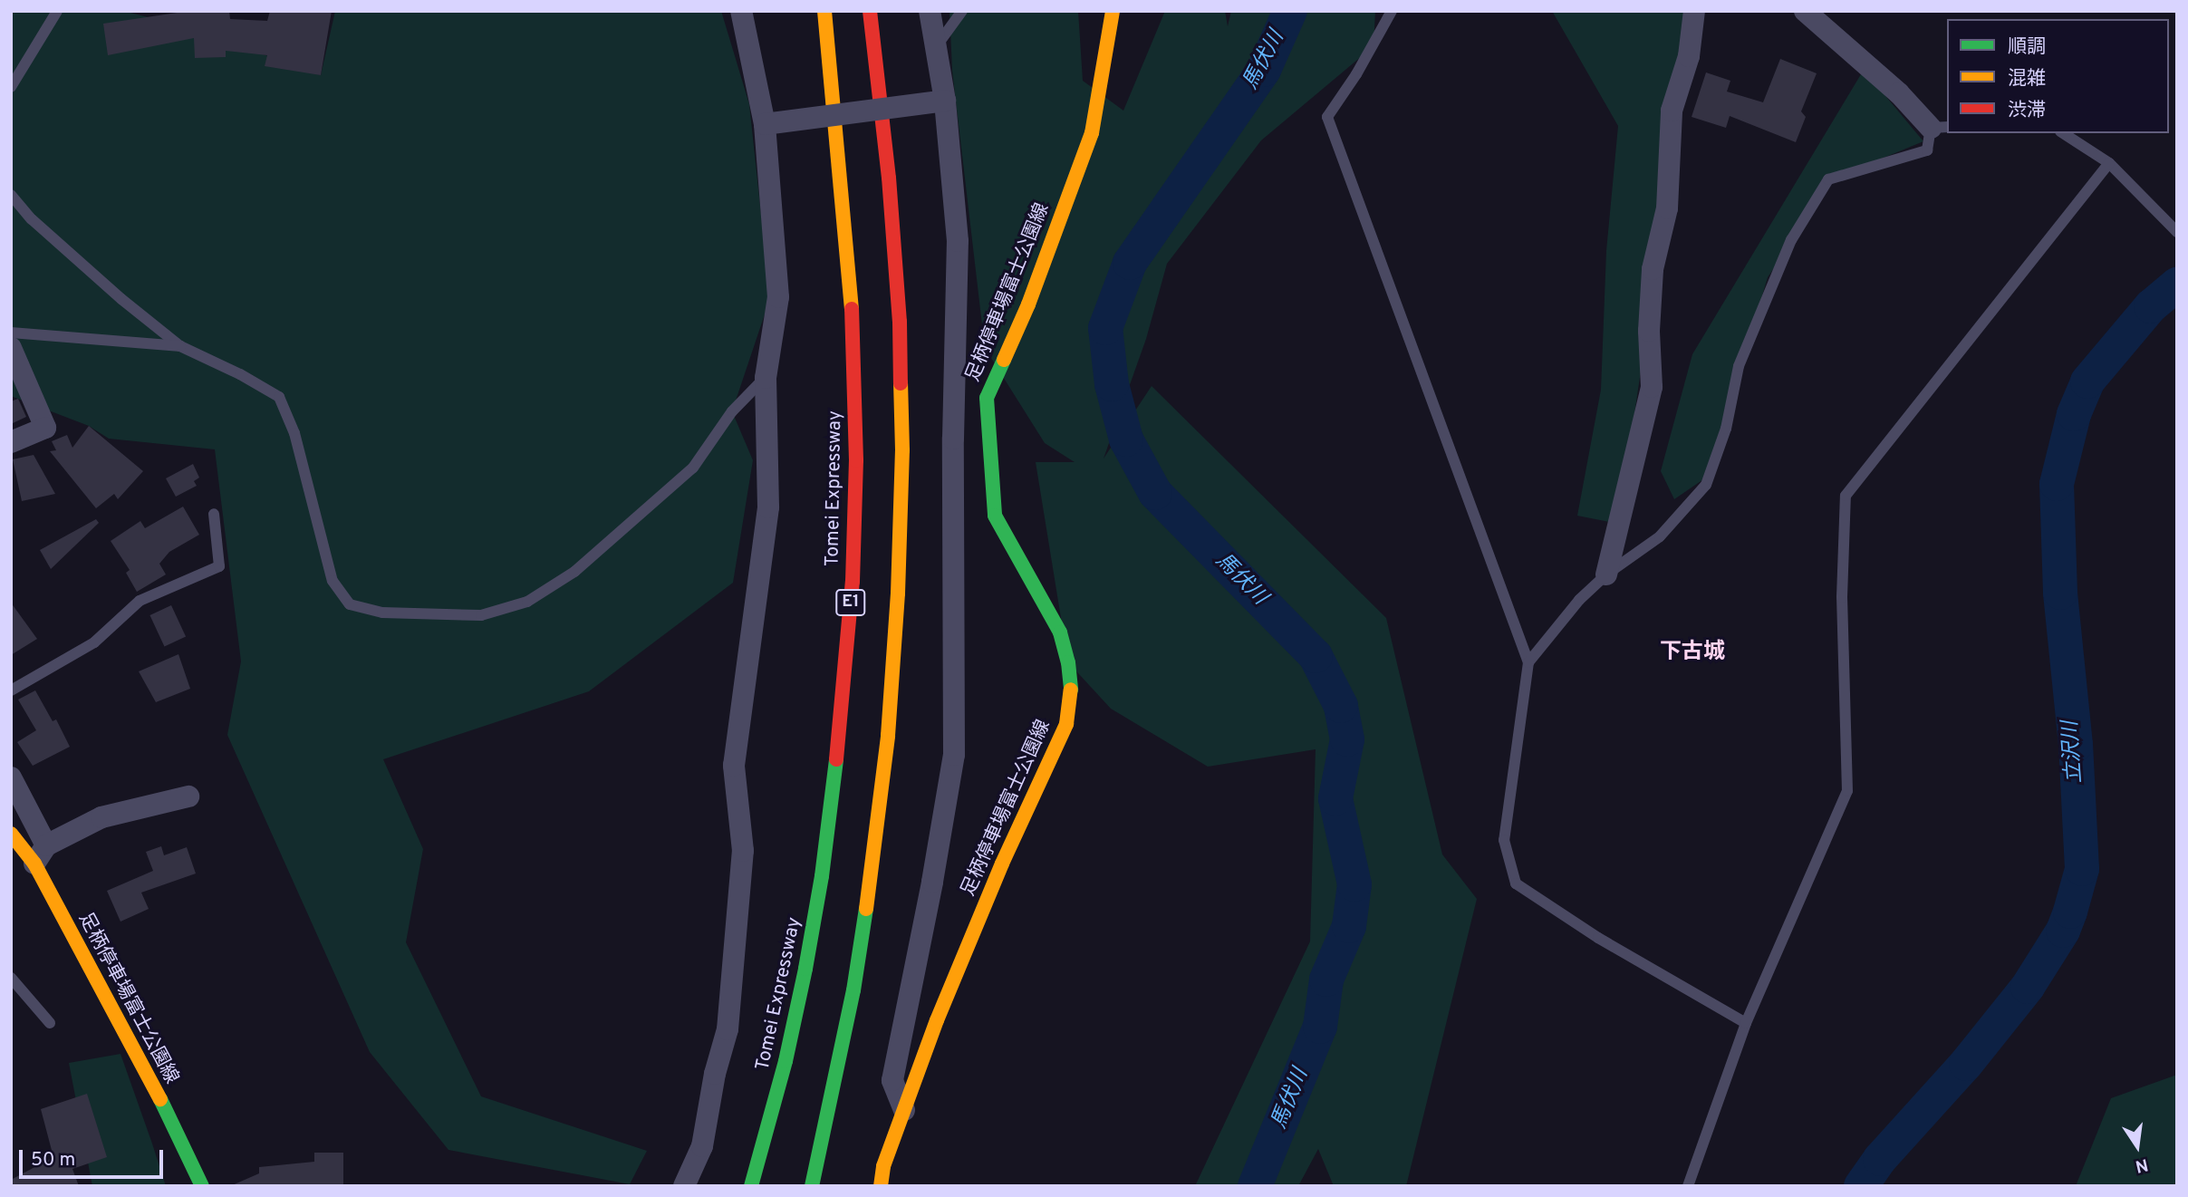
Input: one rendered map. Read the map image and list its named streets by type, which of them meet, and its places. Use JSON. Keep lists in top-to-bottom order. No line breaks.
{"streets":{"main road":["足柄停車場富士公園線","Tomei Expressway","E1"]},"districts":["下古城"],"water":["馬伏川","立沢川"],"legend":["順調","混雑","渋滞"],"scale_bar":"50 m","north":"bottom"}
